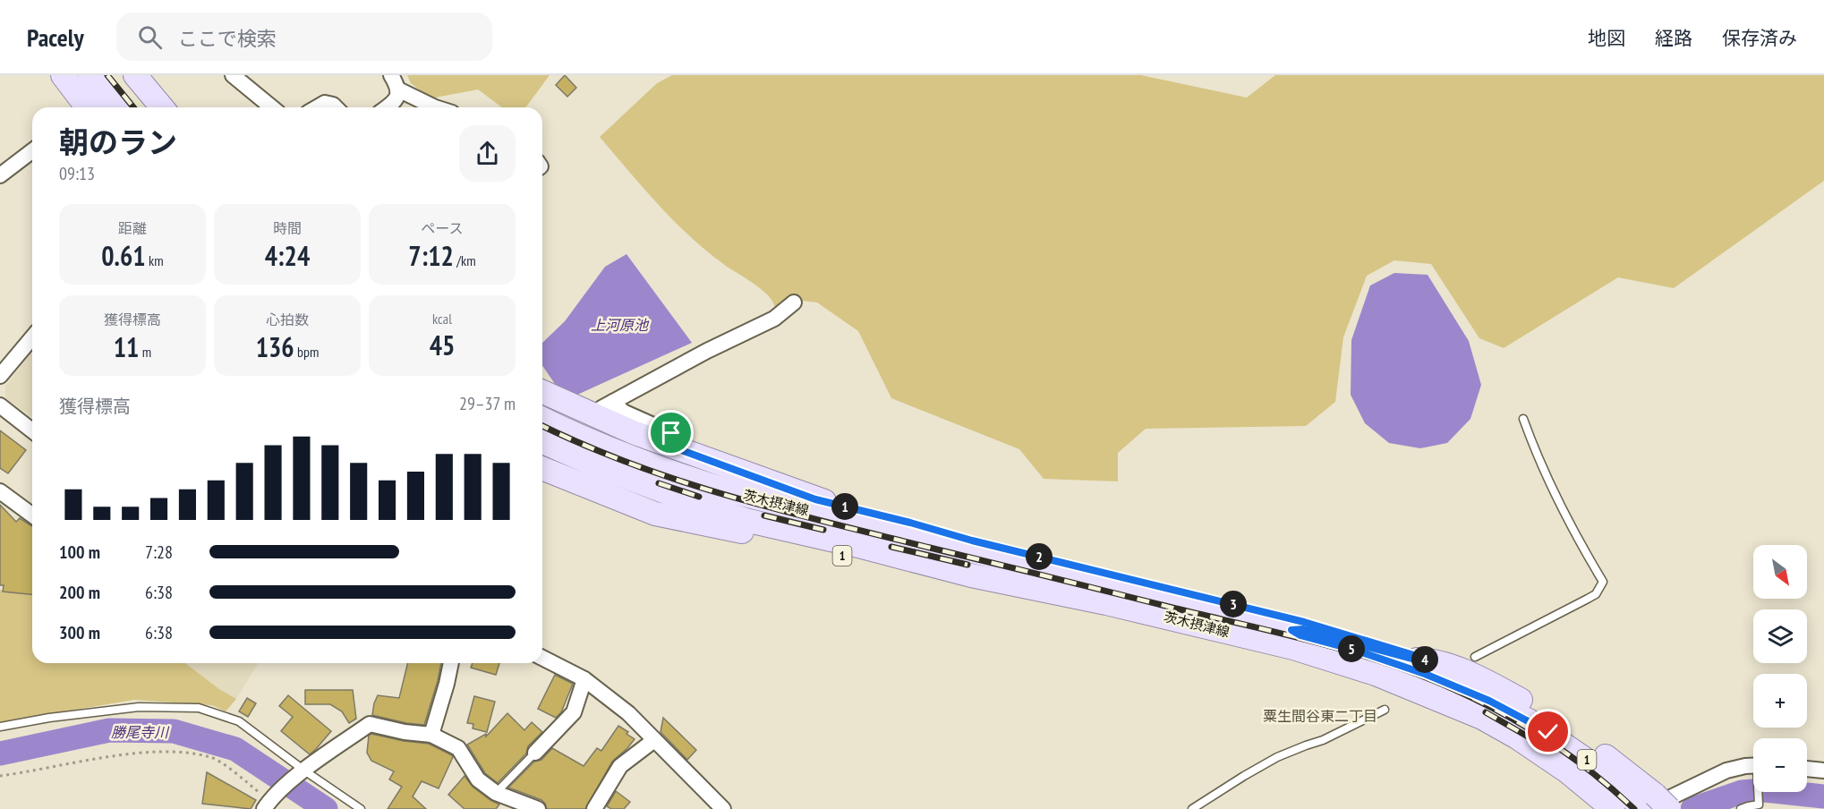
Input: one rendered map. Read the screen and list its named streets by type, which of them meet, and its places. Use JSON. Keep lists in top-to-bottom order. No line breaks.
{"streets":{"main road":["茨木摂津線","1"]},"crossings":[["茨木摂津線","1"]],"districts":["粟生間谷東二丁目"],"water":["上河原池","勝尾寺川"],"north":"bottom right","page":{"header":"Pacely","search":"ここで検索","nav":["地図","経路","保存済み"],"heading":["朝のラン","09:13"],"stats":[["距離","0.61 km"],["時間","4:24"],["ペース","7:12 /km"],["獲得標高","11 m"],["心拍数","136 bpm"],["kcal","45"]],"chart":["獲得標高","29–37 m"],"pins":["1","2","3","5","4"],"list":[{"name":"100 m","note":"7:28"},{"name":"200 m","note":"6:38"},{"name":"300 m","note":"6:38"}],"map_buttons":["+","−"]}}
